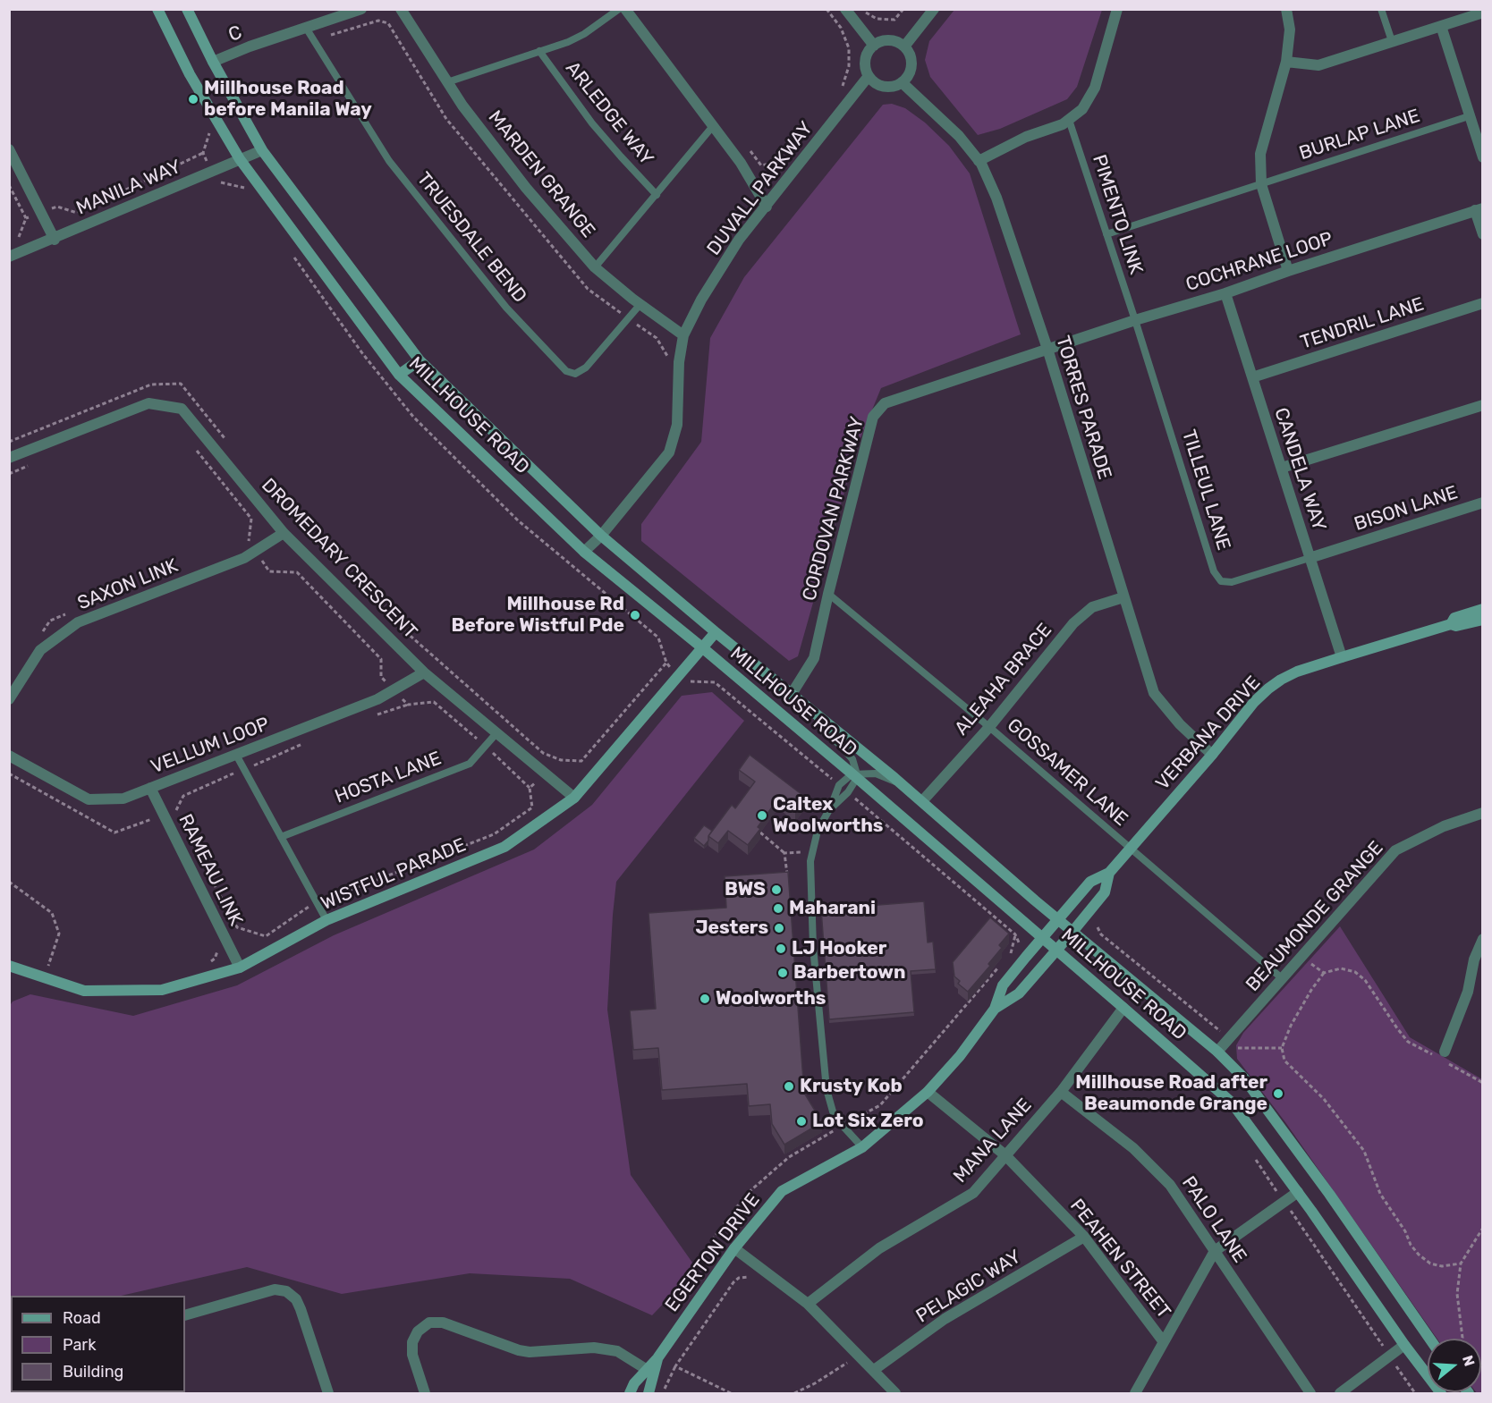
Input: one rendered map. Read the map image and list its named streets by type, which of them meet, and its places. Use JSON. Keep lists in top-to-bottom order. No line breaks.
{"streets":{"main road":["MILLHOUSE ROAD","VERBANA DRIVE","WISTFUL PARADE","EGERTON DRIVE"],"street":["C","MARDEN GRANGE","MANILA WAY","DUVALL PARKWAY","COCHRANE LOOP","TENDRIL LANE","TORRES PARADE","CANDELA WAY","CORDOVAN PARKWAY","BISON LANE","DROMEDARY CRESCENT","SAXON LINK","ALEAHA BRACE","VELLUM LOOP","RAMEAU LINK","BEAUMONDE GRANGE","MANA LANE","PALO LANE","PEAHEN STREET","PELAGIC WAY"],"lane":["ARLEDGE WAY","BURLAP LANE","PIMENTO LINK","TRUESDALE BEND","TILLEUL LANE","GOSSAMER LANE","HOSTA LANE"]},"crossings":[["C","TRUESDALE BEND"],["C","MILLHOUSE ROAD"],["BURLAP LANE","PIMENTO LINK"],["MARDEN GRANGE","DUVALL PARKWAY"],["MARDEN GRANGE","TRUESDALE BEND"],["MANILA WAY","MILLHOUSE ROAD"],["DUVALL PARKWAY","TORRES PARADE"],["DUVALL PARKWAY","MILLHOUSE ROAD"],["PIMENTO LINK","COCHRANE LOOP"],["PIMENTO LINK","TILLEUL LANE"],["COCHRANE LOOP","TORRES PARADE"],["COCHRANE LOOP","CANDELA WAY"],["COCHRANE LOOP","TILLEUL LANE"],["COCHRANE LOOP","CORDOVAN PARKWAY"],["TENDRIL LANE","CANDELA WAY"],["TORRES PARADE","CORDOVAN PARKWAY"],["TORRES PARADE","ALEAHA BRACE"],["TORRES PARADE","VERBANA DRIVE"],["MILLHOUSE ROAD","CORDOVAN PARKWAY"],["MILLHOUSE ROAD","ALEAHA BRACE"],["MILLHOUSE ROAD","VERBANA DRIVE"],["MILLHOUSE ROAD","WISTFUL PARADE"],["MILLHOUSE ROAD","BEAUMONDE GRANGE"],["MILLHOUSE ROAD","MANA LANE"],["MILLHOUSE ROAD","EGERTON DRIVE"],["CANDELA WAY","TILLEUL LANE"],["CANDELA WAY","BISON LANE"],["CANDELA WAY","VERBANA DRIVE"],["TILLEUL LANE","BISON LANE"],["CORDOVAN PARKWAY","GOSSAMER LANE"],["DROMEDARY CRESCENT","SAXON LINK"],["DROMEDARY CRESCENT","VELLUM LOOP"],["DROMEDARY CRESCENT","HOSTA LANE"],["DROMEDARY CRESCENT","WISTFUL PARADE"],["ALEAHA BRACE","GOSSAMER LANE"],["VERBANA DRIVE","GOSSAMER LANE"],["VERBANA DRIVE","EGERTON DRIVE"],["VELLUM LOOP","RAMEAU LINK"],["GOSSAMER LANE","BEAUMONDE GRANGE"],["RAMEAU LINK","WISTFUL PARADE"],["MANA LANE","PALO LANE"],["MANA LANE","PEAHEN STREET"],["EGERTON DRIVE","PEAHEN STREET"],["PEAHEN STREET","PELAGIC WAY"]],"places":["Millhouse Road before Manila Way","Millhouse Rd Before Wistful Pde","Caltex Woolworths","BWS","Maharani","Jesters","LJ Hooker","Barbertown","Woolworths","Krusty Kob","Millhouse Road after Beaumonde Grange","Lot Six Zero"],"legend":["Road","Park","Building"],"north":"right"}
